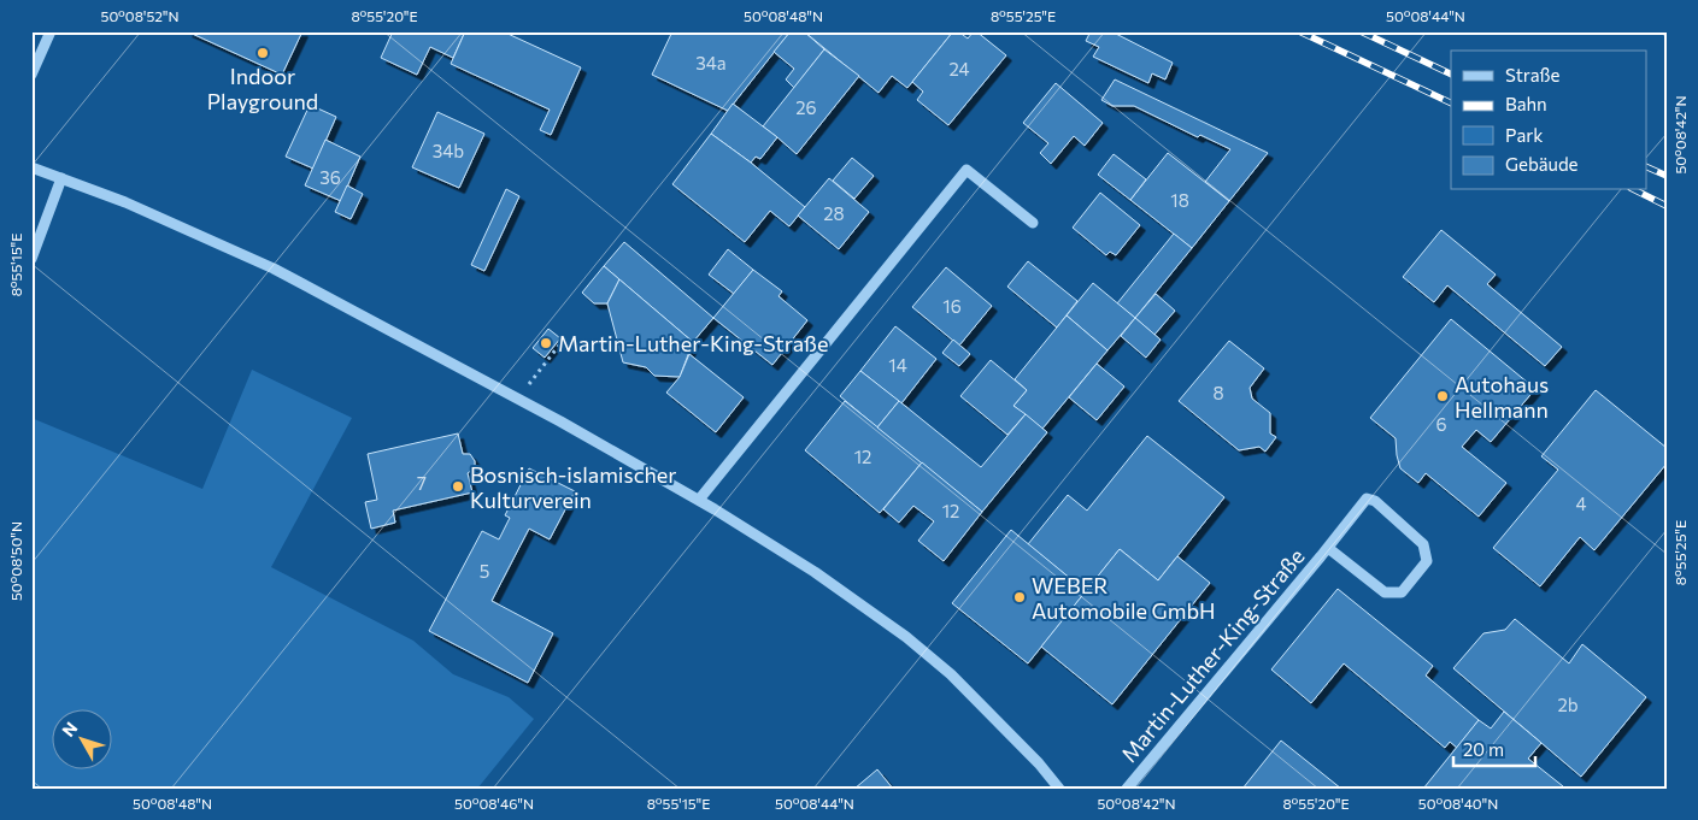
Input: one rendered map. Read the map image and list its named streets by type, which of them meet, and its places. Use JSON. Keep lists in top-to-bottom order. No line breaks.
{"streets":{"street":["Martin-Luther-King-Straße"]},"places":["Indoor Playground","Martin-Luther-King-Straße","Autohaus Hellmann","Bosnisch-islamischer Kulturverein","WEBER Automobile GmbH"],"house_numbers":["34a","24","26","34b","36","18","28","16","14","8","6","12","7","4","12","5","2b"],"legend":["Straße","Bahn","Park","Gebäude"],"scale_bar":"20 m","north":"top left","coordinates":["50°08'52\"N","8°55'20\"E","50°08'48\"N","8°55'25\"E","50°08'44\"N","50°08'42\"N","8°55'15\"E","50°08'50\"N","50°08'46\"N","50°08'40\"N"]}
